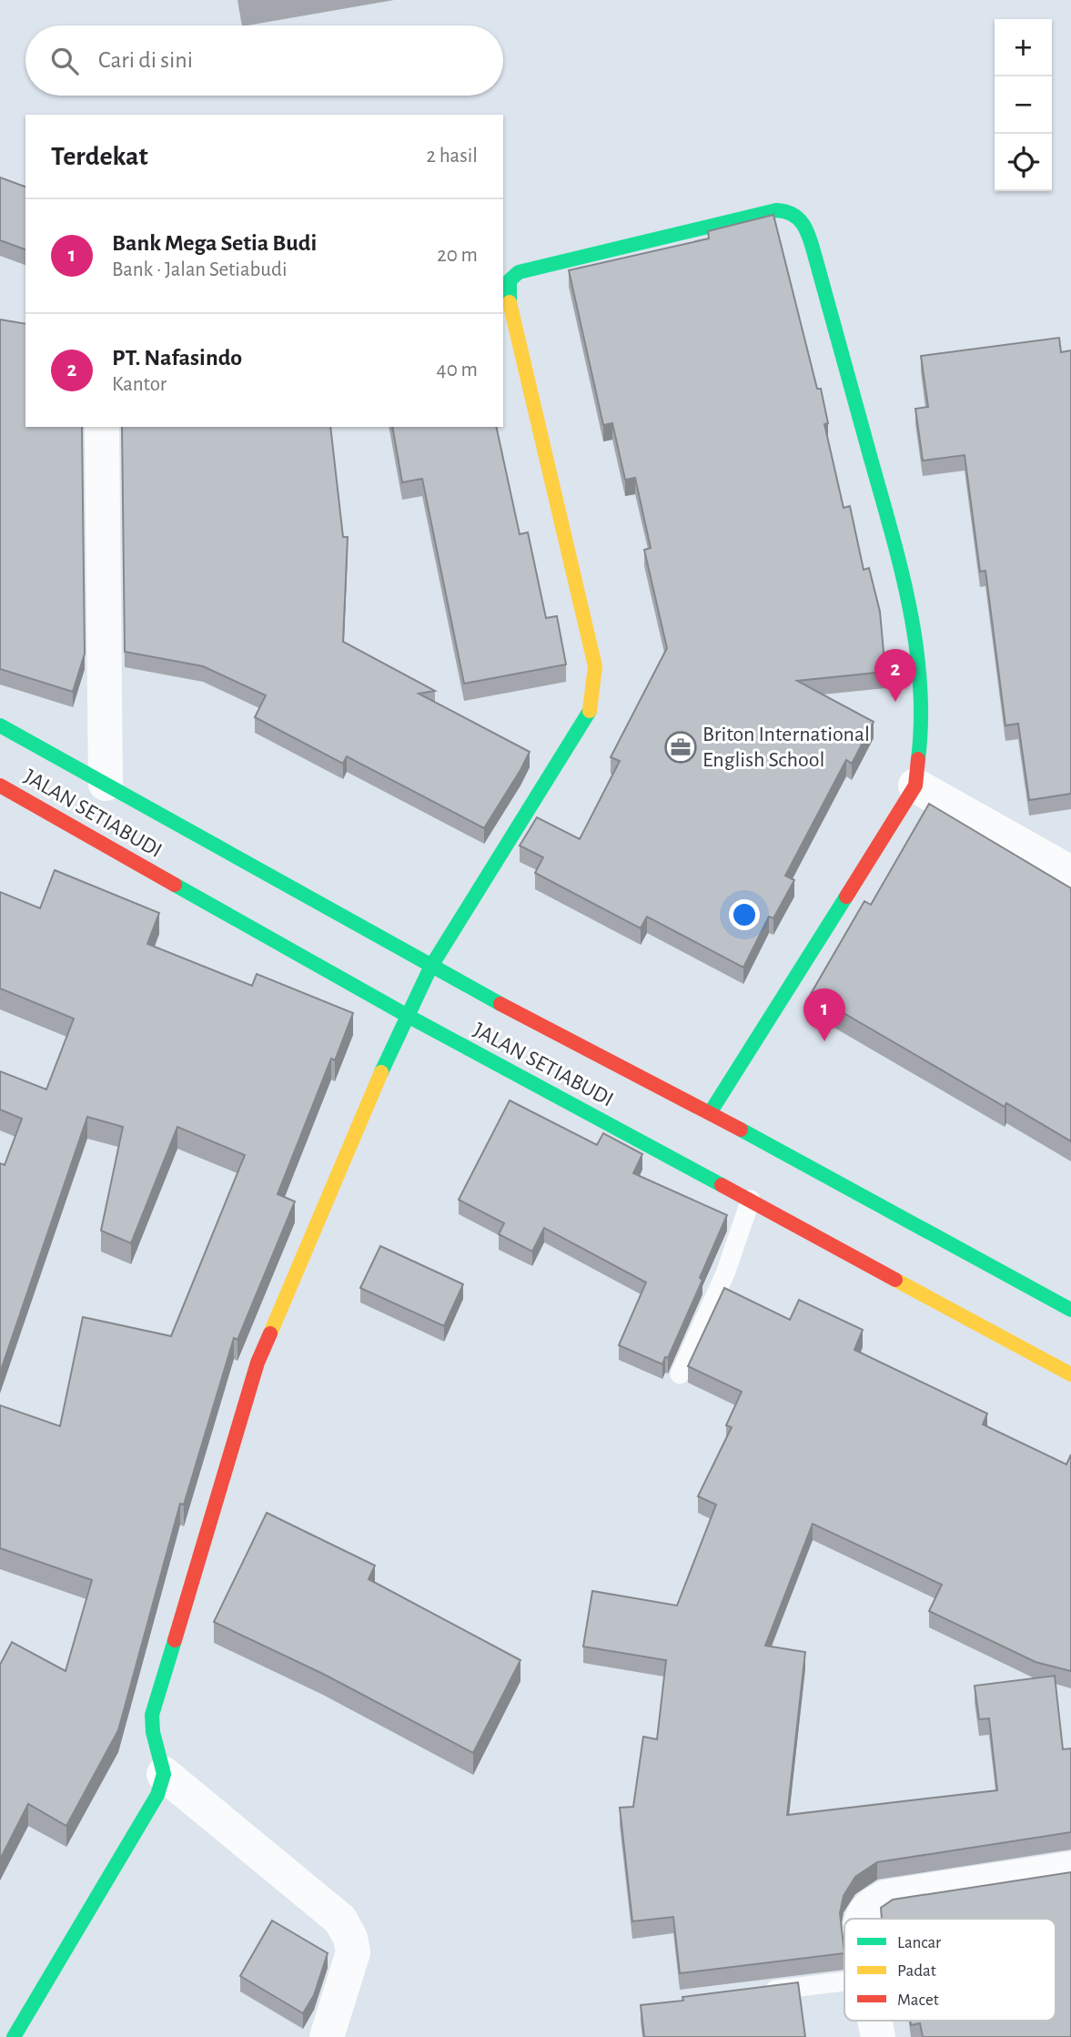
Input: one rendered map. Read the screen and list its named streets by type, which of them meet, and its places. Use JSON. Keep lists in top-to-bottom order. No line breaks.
{"streets":{"street":["JALAN SETIABUDI"]},"places":{"office":["Briton International English School"]},"legend":["Lancar","Padat","Macet"],"page":{"map_buttons":["+","−"],"search":"Cari di sini","heading":["Terdekat","2 hasil"],"list":[{"mark":"1","name":"Bank Mega Setia Budi","note":"Bank · Jalan Setiabudi","value":"20 m"},{"mark":"2","name":"PT. Nafasindo","note":"Kantor","value":"40 m"}],"pins":["2","1"]}}
